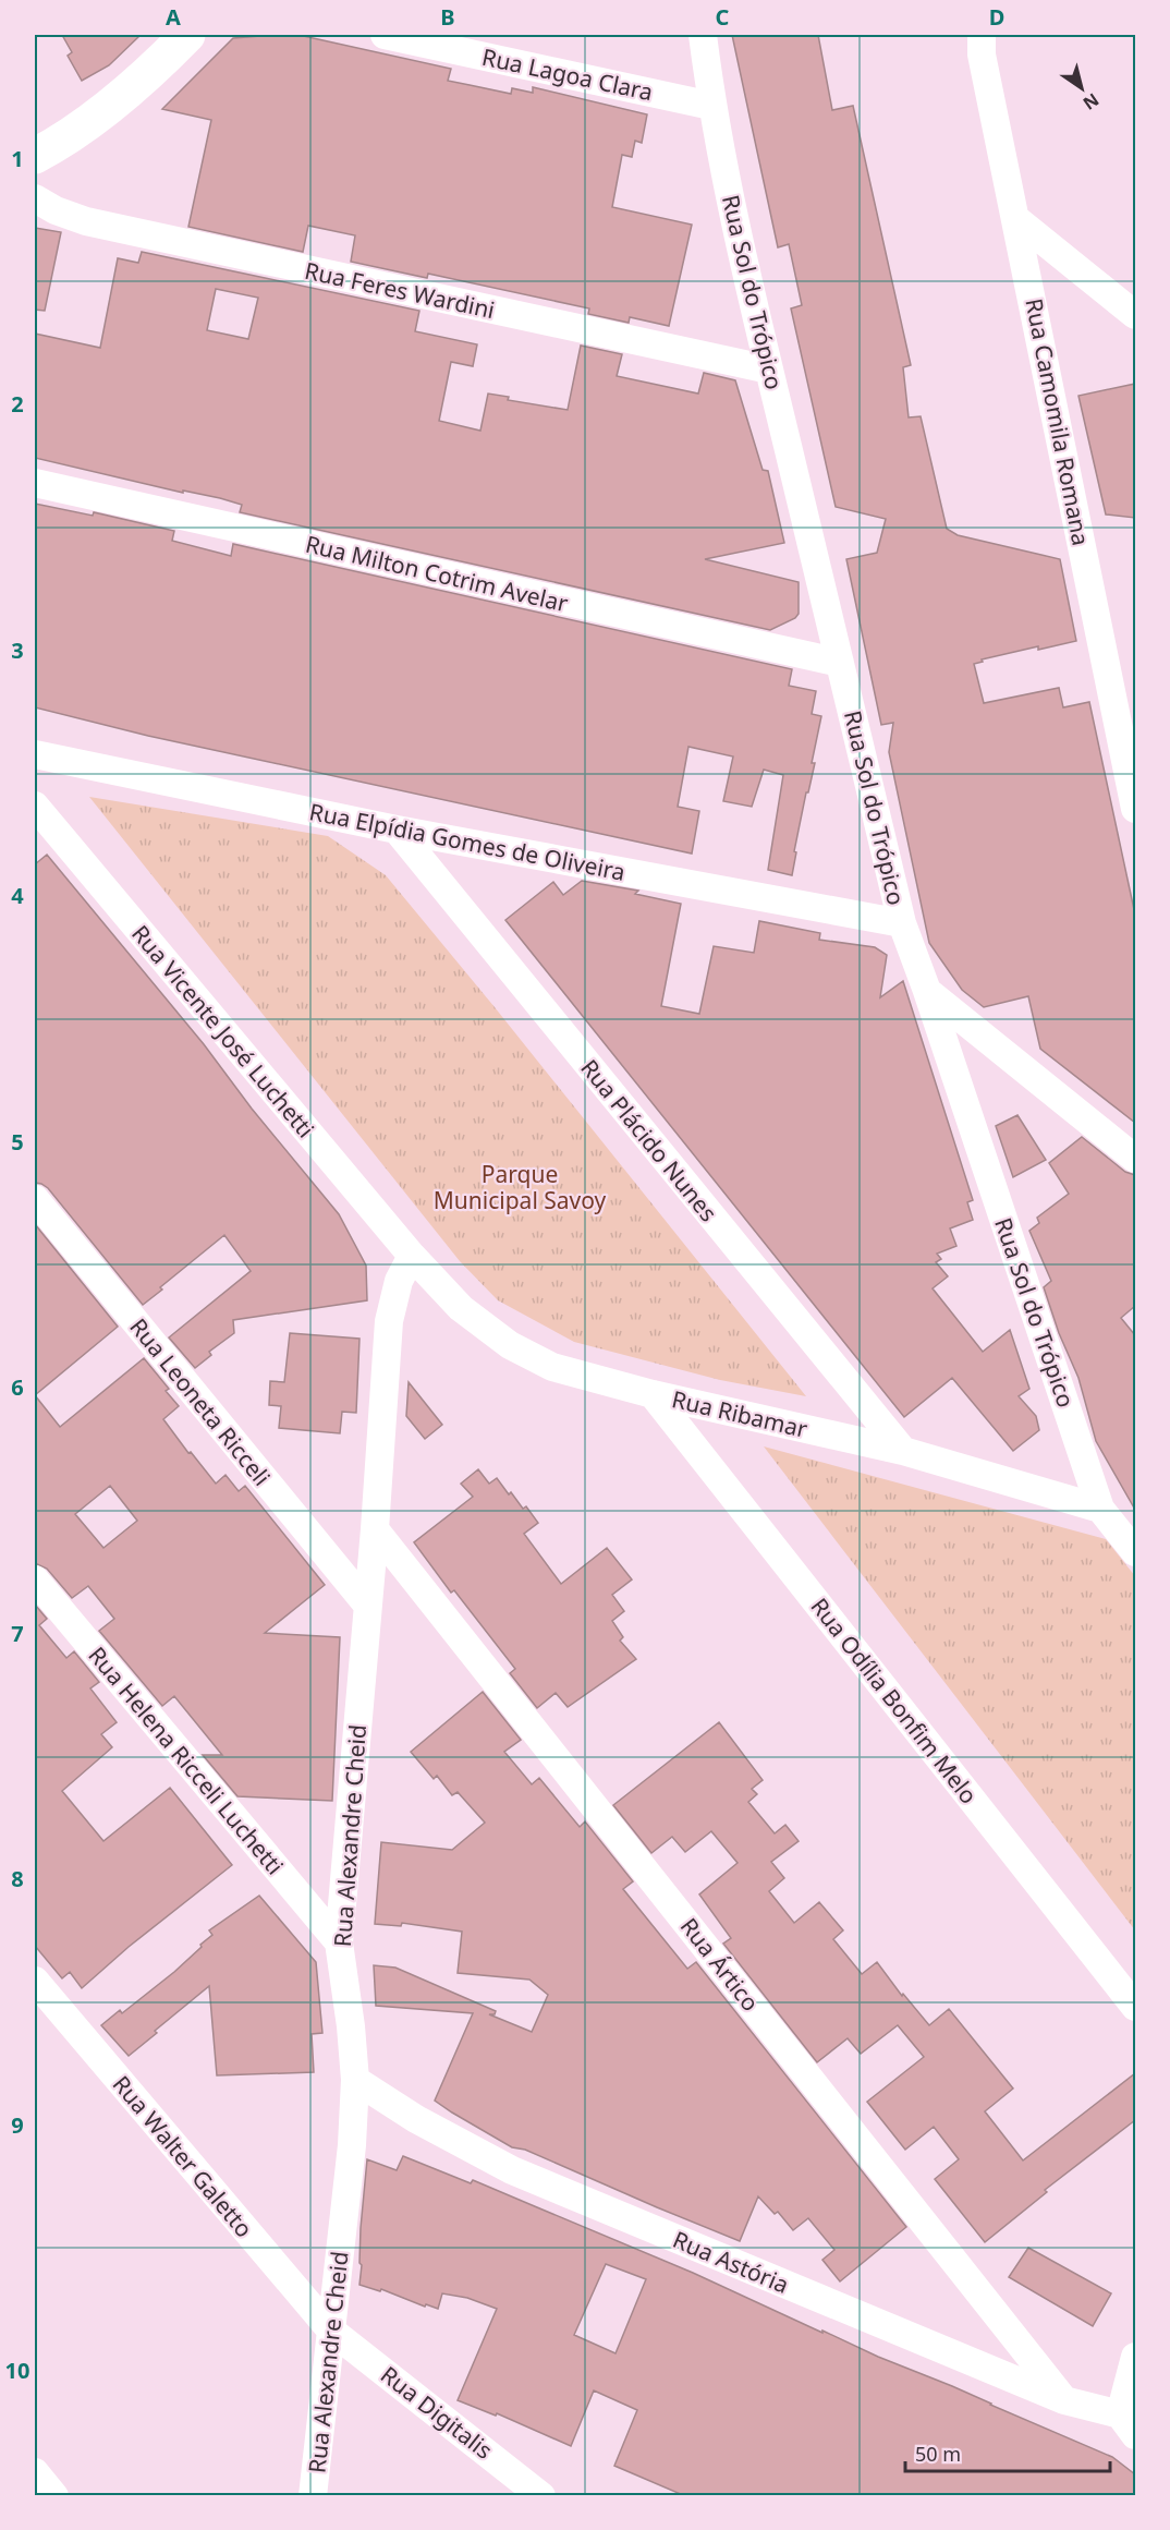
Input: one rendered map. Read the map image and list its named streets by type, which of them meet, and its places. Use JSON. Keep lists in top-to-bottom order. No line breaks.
{"streets":{"street":["Rua Lagoa Clara","Rua Feres Wardini","Rua Sol do Trópico","Rua Camomila Romana","Rua Milton Cotrim Avelar","Rua Elpídia Gomes de Oliveira","Rua Vicente José Luchetti","Rua Plácido Nunes","Rua Leoneta Ricceli","Rua Ribamar","Rua Odília Bonfim Melo","Rua Helena Ricceli Luchetti","Rua Alexandre Cheid","Rua Ártico","Rua Walter Galetto","Rua Astória","Rua Digitalis"]},"crossings":[["Rua Lagoa Clara","Rua Sol do Trópico"],["Rua Feres Wardini","Rua Sol do Trópico"],["Rua Sol do Trópico","Rua Milton Cotrim Avelar"],["Rua Sol do Trópico","Rua Elpídia Gomes de Oliveira"],["Rua Sol do Trópico","Rua Ribamar"],["Rua Elpídia Gomes de Oliveira","Rua Plácido Nunes"],["Rua Vicente José Luchetti","Rua Ribamar"],["Rua Vicente José Luchetti","Rua Alexandre Cheid"],["Rua Plácido Nunes","Rua Ribamar"],["Rua Leoneta Ricceli","Rua Alexandre Cheid"],["Rua Ribamar","Rua Odília Bonfim Melo"],["Rua Ribamar","Rua Alexandre Cheid"],["Rua Helena Ricceli Luchetti","Rua Alexandre Cheid"],["Rua Alexandre Cheid","Rua Ártico"],["Rua Alexandre Cheid","Rua Walter Galetto"],["Rua Alexandre Cheid","Rua Astória"],["Rua Alexandre Cheid","Rua Digitalis"],["Rua Ártico","Rua Astória"],["Rua Walter Galetto","Rua Digitalis"]],"parks":["Parque Municipal Savoy"],"scale_bar":"50 m","north":"bottom right","grid":{"columns":["A","B","C","D"],"rows":["1","2","3","4","5","6","7","8","9","10"]}}
